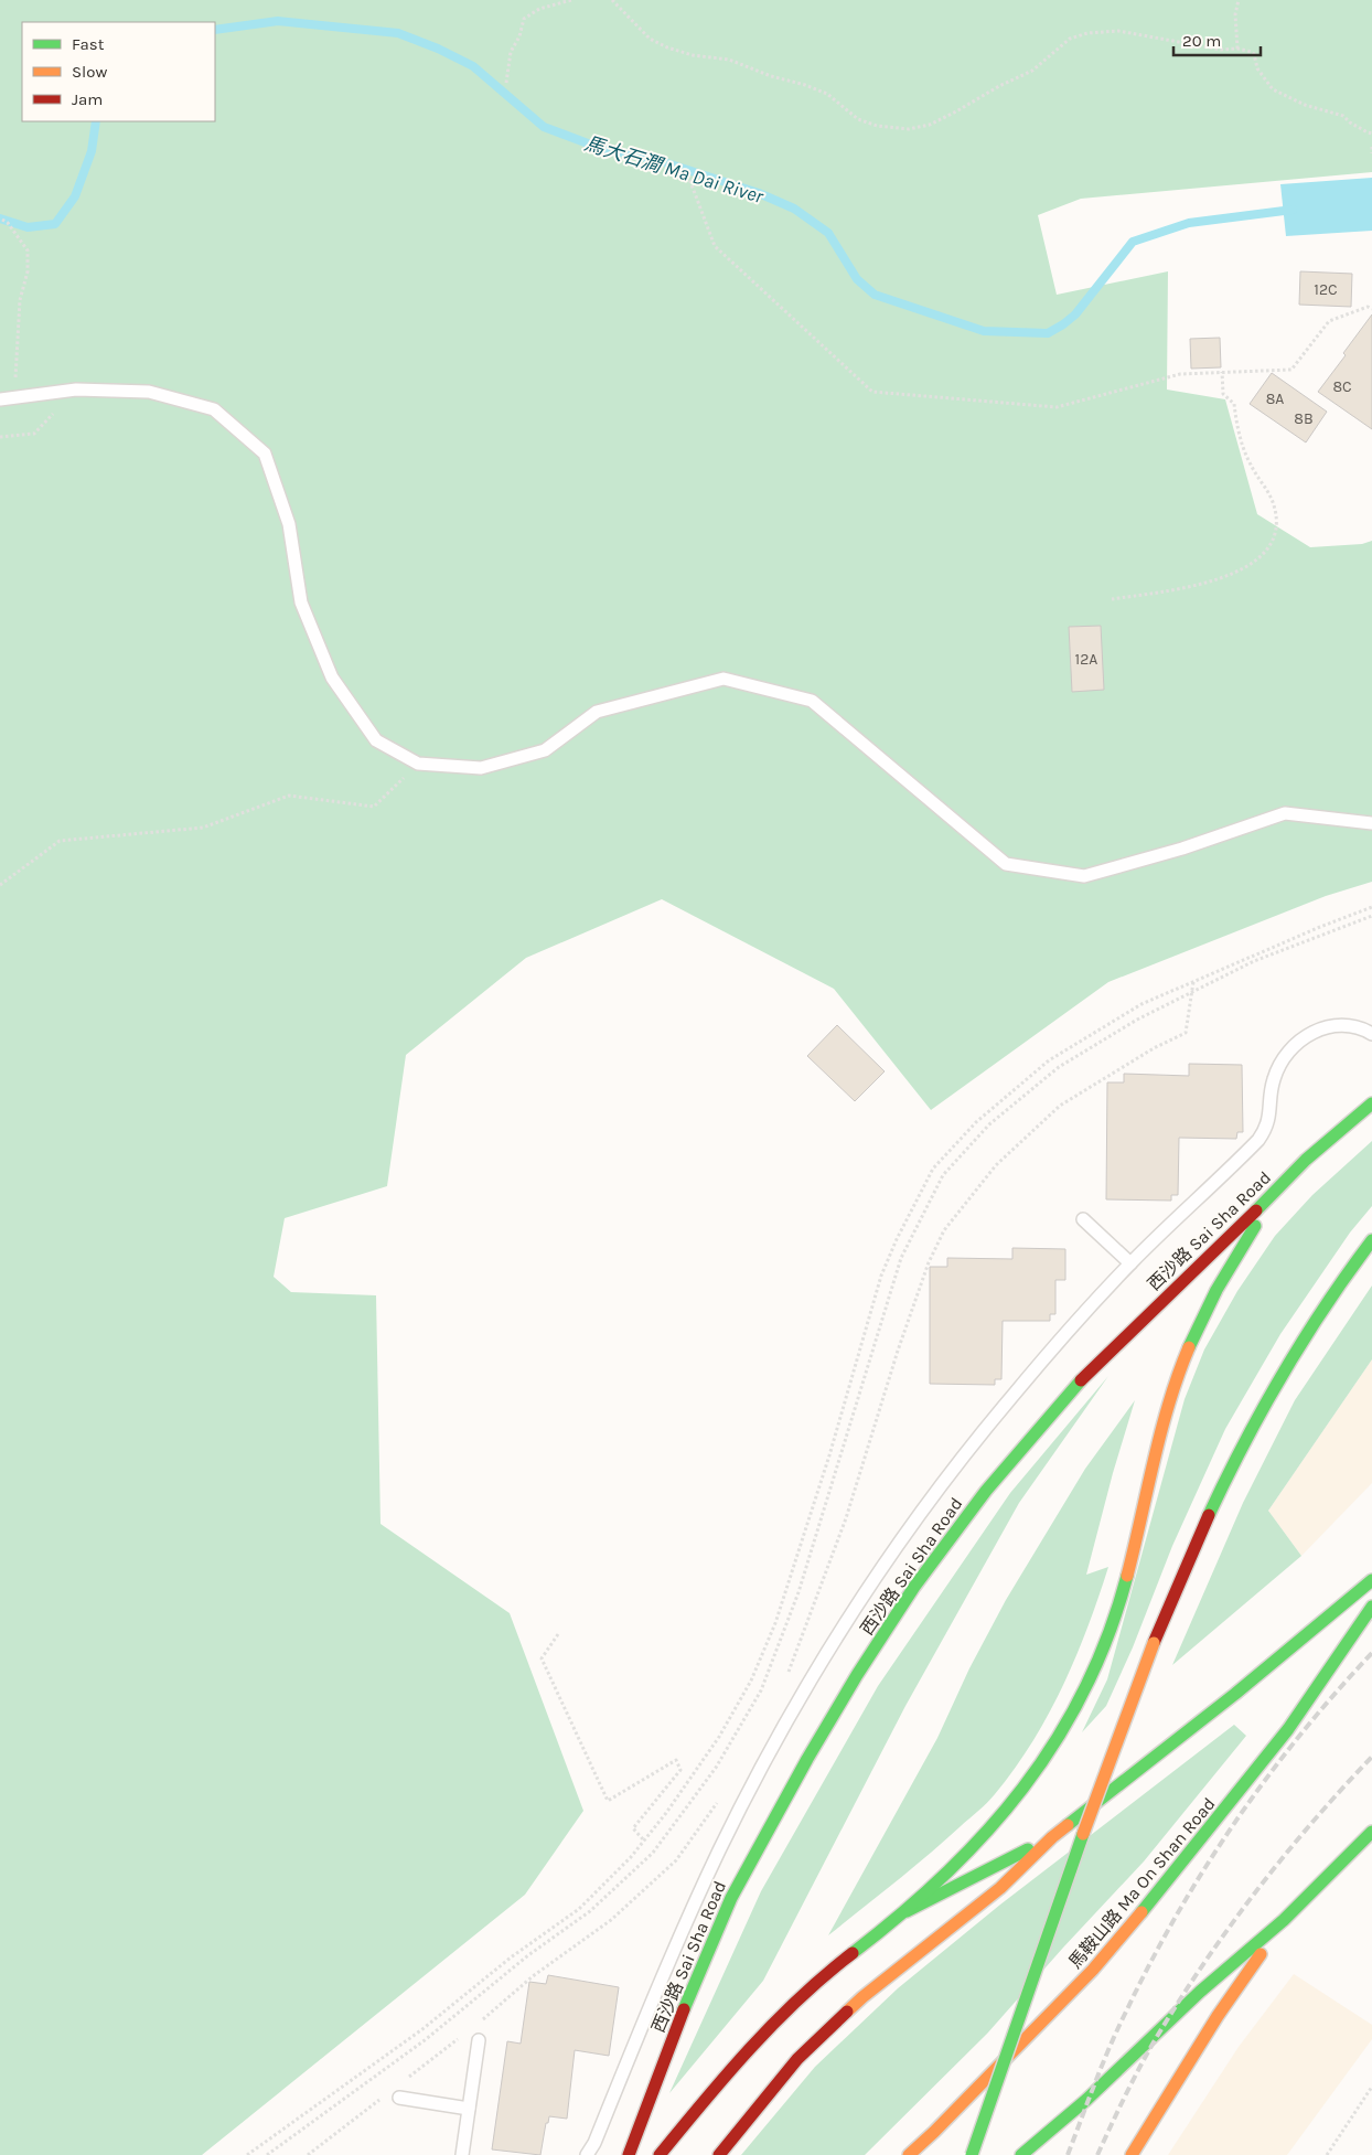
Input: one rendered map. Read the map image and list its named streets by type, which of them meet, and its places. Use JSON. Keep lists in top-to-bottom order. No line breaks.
{"streets":{"main road":["西沙路 Sai Sha Road","馬鞍山路 Ma On Shan Road"]},"water":["馬大石澗 Ma Dai River"],"house_numbers":["12C","8C","8A","8B","12A"],"legend":["Fast","Slow","Jam"],"scale_bar":"20 m"}
